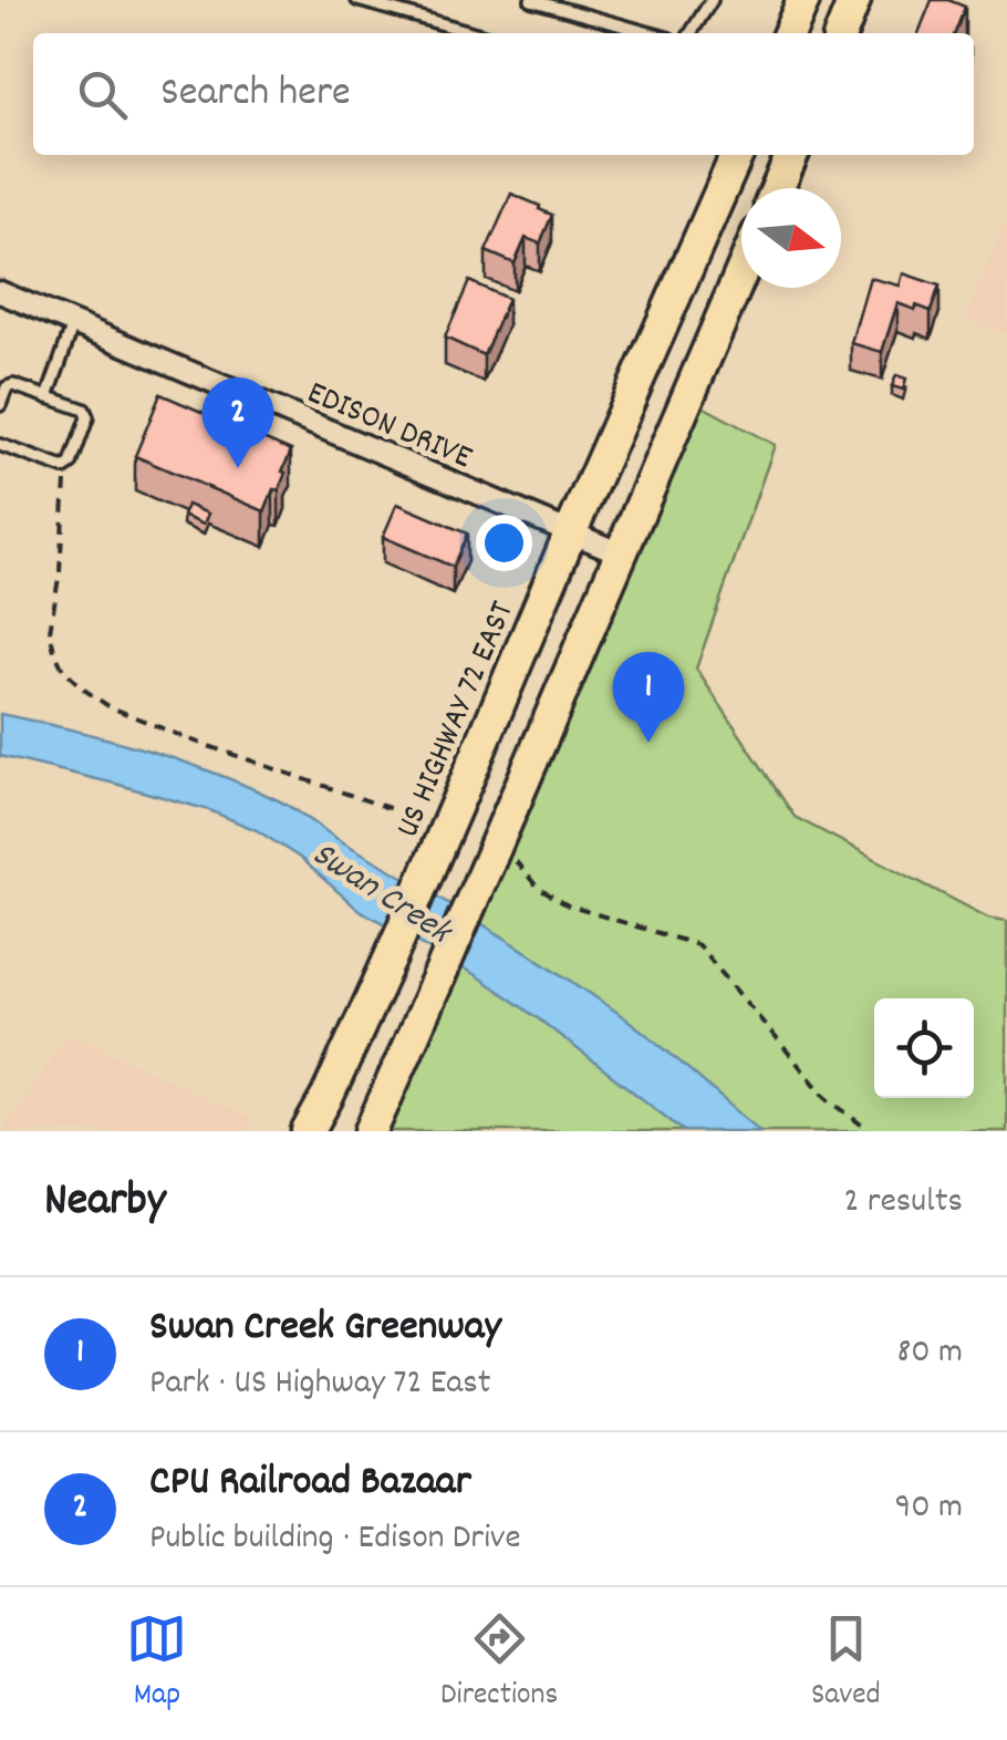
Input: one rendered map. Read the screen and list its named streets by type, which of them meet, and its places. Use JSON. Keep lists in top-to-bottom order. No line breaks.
{"streets":{"highway":["US HIGHWAY 72 EAST"],"street":["EDISON DRIVE"]},"crossings":[["EDISON DRIVE","US HIGHWAY 72 EAST"]],"water":["Swan Creek"],"north":"right","page":{"search":"Search here","pins":["2","1"],"heading":["Nearby","2 results"],"list":[{"mark":"1","name":"Swan Creek Greenway","note":"Park · US Highway 72 East","value":"80 m"},{"mark":"2","name":"CPU Railroad Bazaar","note":"Public building · Edison Drive","value":"90 m"}],"nav":["Map","Directions","Saved"]}}
